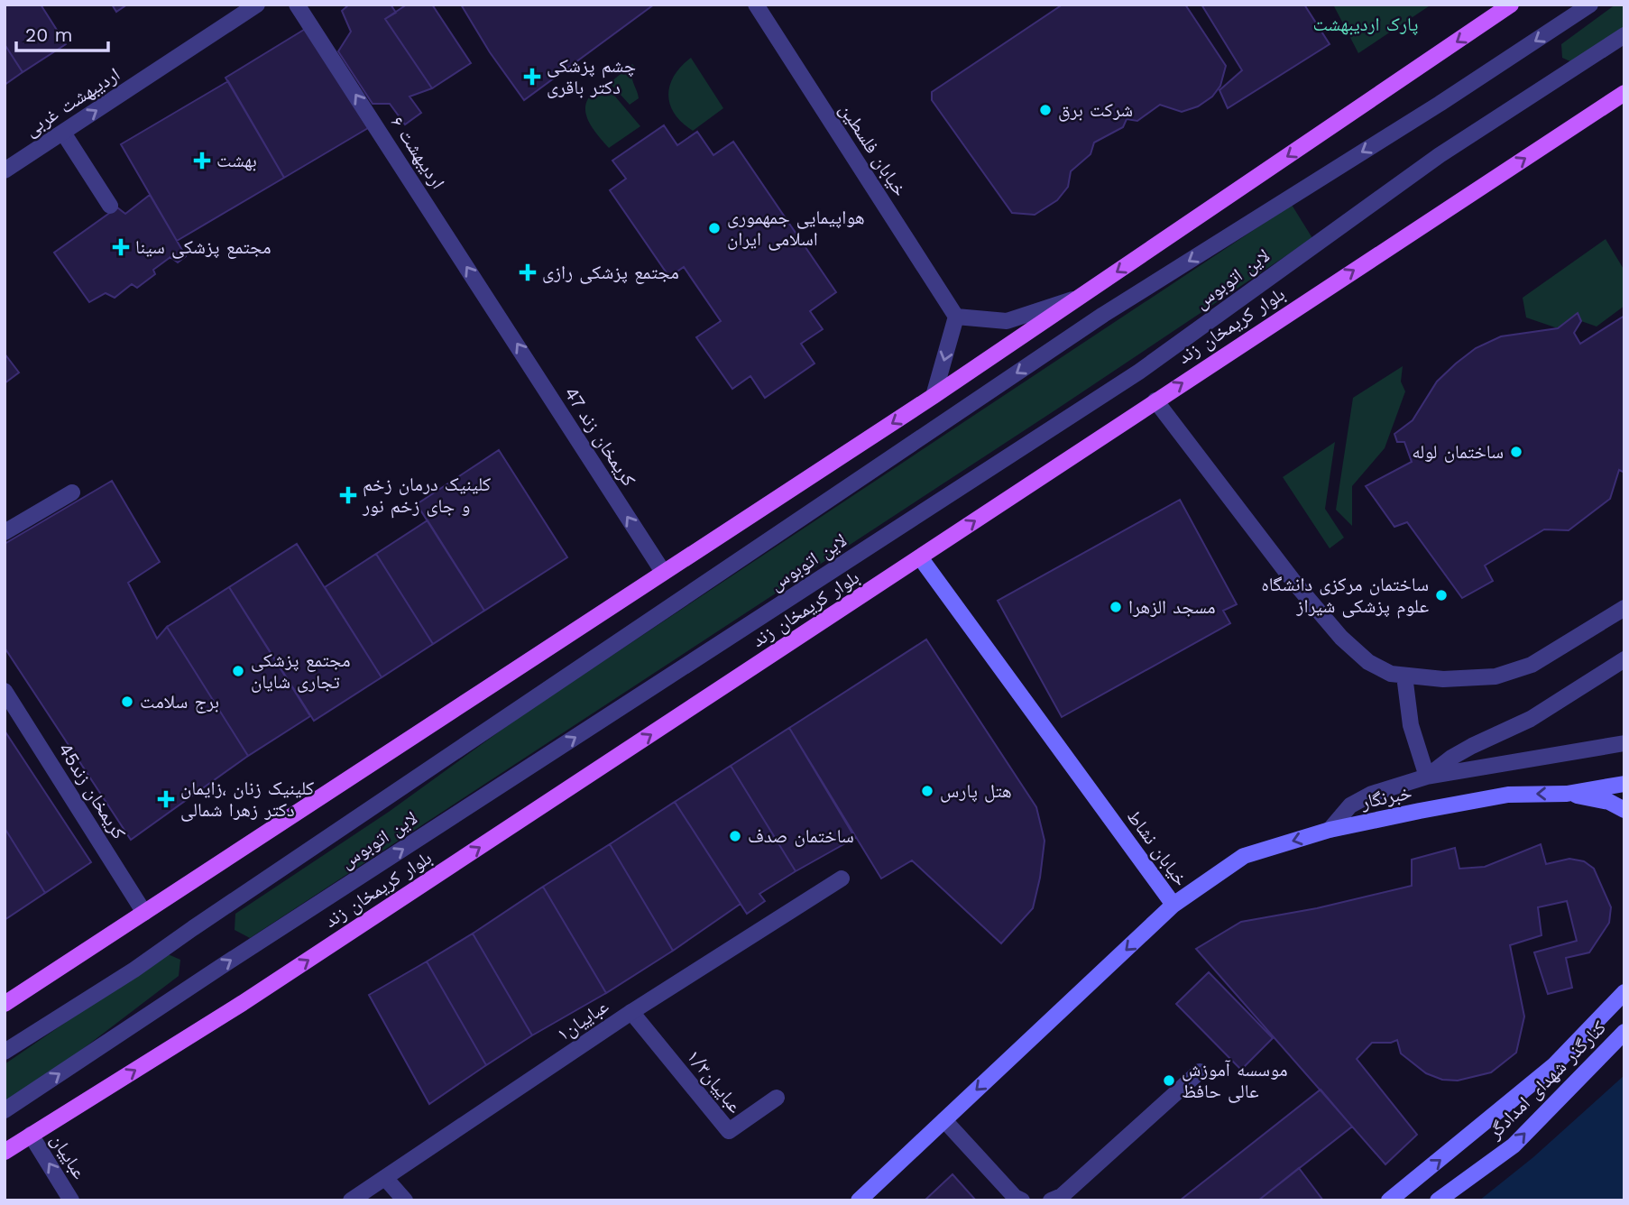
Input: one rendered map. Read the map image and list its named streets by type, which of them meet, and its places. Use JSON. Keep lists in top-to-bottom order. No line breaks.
{"streets":{"main road":["بلوار کریمخان زند","خبرنگار","خیابان نشاط","کنارگذر شهدای امدادگر"],"street":["اردیبهشت غربی","خیابان فلسطین","۶ اردیبهشت","لاین اتوبوس","47 کریمخان زند","کریمخان زند45","عباییان۱","عباییان۱/۳","عباییان"]},"crossings":[["۶ اردیبهشت","47 کریمخان زند"],["بلوار کریمخان زند","خیابان نشاط"],["بلوار کریمخان زند","عباییان"],["خبرنگار","خیابان نشاط"],["عباییان۱","عباییان۱/۳"]],"one_way":["اردیبهشت غربی","۶ اردیبهشت","47 کریمخان زند","خبرنگار","خیابان نشاط","عباییان"],"parks":["پارک اردیبهشت"],"places":{"health":["چشم پزشکی دکتر باقری","بهشت","مجتمع پزشکی سینا","مجتمع پزشکی رازی","کلینیک درمان زخم و جای زخم نور","کلینیک زنان ،زایمان دکتر زهرا شمالی"],"other":["شرکت برق","هواپیمایی جمهموری اسلامی ایران","ساختمان لوله","ساختمان مرکزی دانشگاه علوم پزشکی شیراز","مسجد الزهرا","مجتمع پزشکی تجاری شایان","برج سلامت","هتل پارس","ساختمان صدف","موسسه آموزش عالی حافظ"]},"scale_bar":"20 m"}
